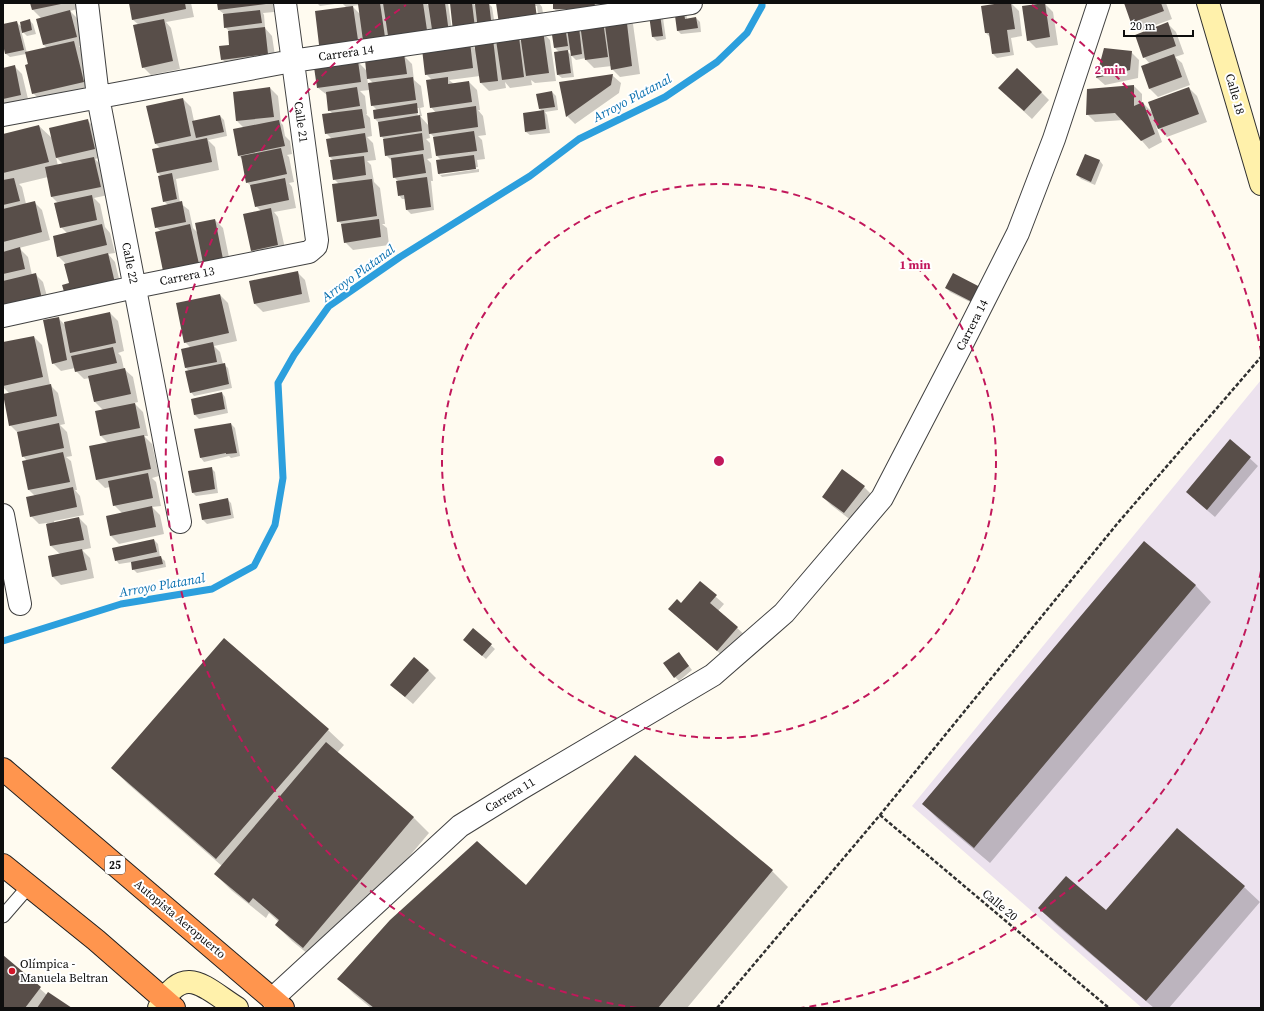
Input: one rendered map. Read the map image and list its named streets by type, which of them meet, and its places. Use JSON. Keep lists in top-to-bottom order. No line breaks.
{"streets":{"highway":["25","Autopista Aeropuerto"],"main road":["Calle 18"],"street":["Carrera 14","Calle 21","Calle 22","Carrera 13","Carrera 11"],"path":["Calle 20"]},"crossings":[["Carrera 14","Calle 21"],["Carrera 14","Calle 22"],["Carrera 14","Carrera 11"],["Calle 21","Carrera 13"],["Calle 22","Carrera 13"],["Carrera 11","Autopista Aeropuerto"]],"water":["Arroyo Platanal"],"places":["Olímpica - Manuela Beltran"],"scale_bar":"20 m","rings":["2 min","1 min"]}
